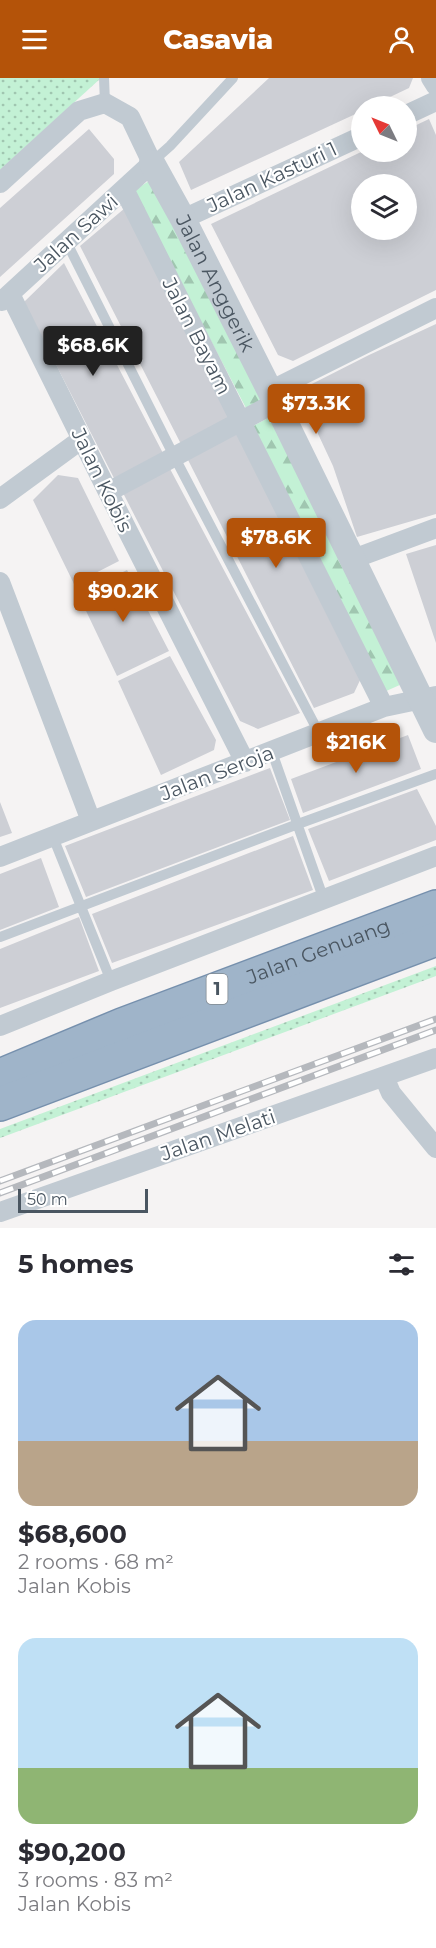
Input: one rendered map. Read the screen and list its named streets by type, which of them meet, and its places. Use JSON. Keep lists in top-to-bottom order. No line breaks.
{"streets":{"highway":["Jalan Genuang","1"],"street":["Jalan Kasturi 1","Jalan Sawi","Jalan Anggerik","Jalan Bayam","Jalan Kobis","Jalan Seroja","Jalan Melati"]},"crossings":[["Jalan Kasturi 1","Jalan Anggerik"],["Jalan Sawi","Jalan Anggerik"],["Jalan Sawi","Jalan Bayam"],["Jalan Sawi","Jalan Kobis"],["Jalan Anggerik","Jalan Seroja"],["Jalan Bayam","Jalan Seroja"],["Jalan Kobis","Jalan Seroja"]],"scale_bar":"50 m","north":"top left","page":{"header":"Casavia","price":["$68.6K","$73.3K","$78.6K","$90.2K","$216K"],"scale":"50 m","heading":"5 homes","list":[{"name":"$68,600","note":"2 rooms · 68 m² · Jalan Kobis"},{"name":"$90,200","note":"3 rooms · 83 m² · Jalan Kobis"}]}}
